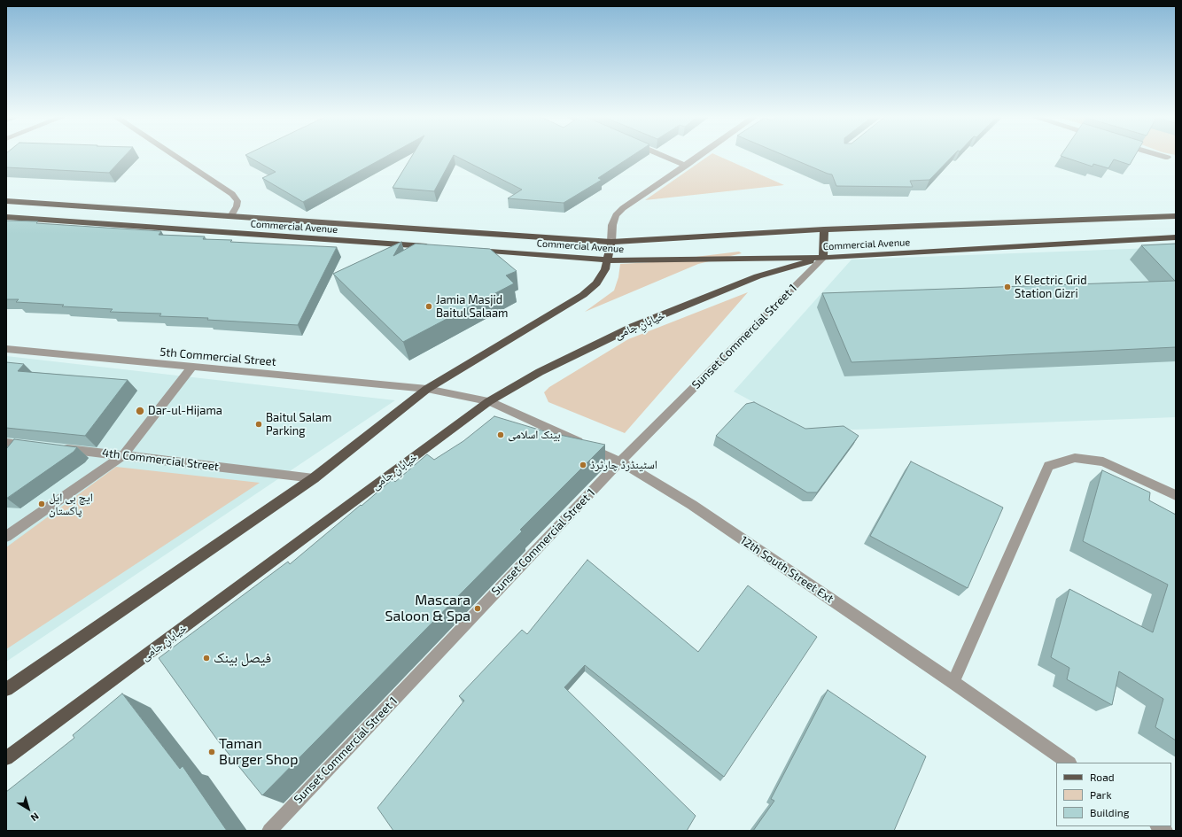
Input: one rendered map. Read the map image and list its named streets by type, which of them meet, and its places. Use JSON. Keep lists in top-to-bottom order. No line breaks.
{"streets":{"main road":["Commercial Avenue","خیابانِ جامی"],"street":["Sunset Commercial Street 1","5th Commercial Street","4th Commercial Street","12th South Street Ext"]},"crossings":[["Commercial Avenue","خیابانِ جامی"],["Commercial Avenue","Sunset Commercial Street 1"],["خیابانِ جامی","Sunset Commercial Street 1"],["خیابانِ جامی","5th Commercial Street"],["خیابانِ جامی","12th South Street Ext"],["Sunset Commercial Street 1","12th South Street Ext"],["5th Commercial Street","12th South Street Ext"]],"places":["K Electric Grid Station Gizri","Jamia Masjid Baitul Salaam","Dar-ul-Hijama","Baitul Salam Parking","بینک اسلامی","اسٹینڈرڈ چارٹرڈ","ایچ بی ایل پاکستان","Mascara Saloon & Spa","فیصل بینک","Taman Burger Shop"],"legend":["Road","Park","Building"],"north":"bottom right"}
